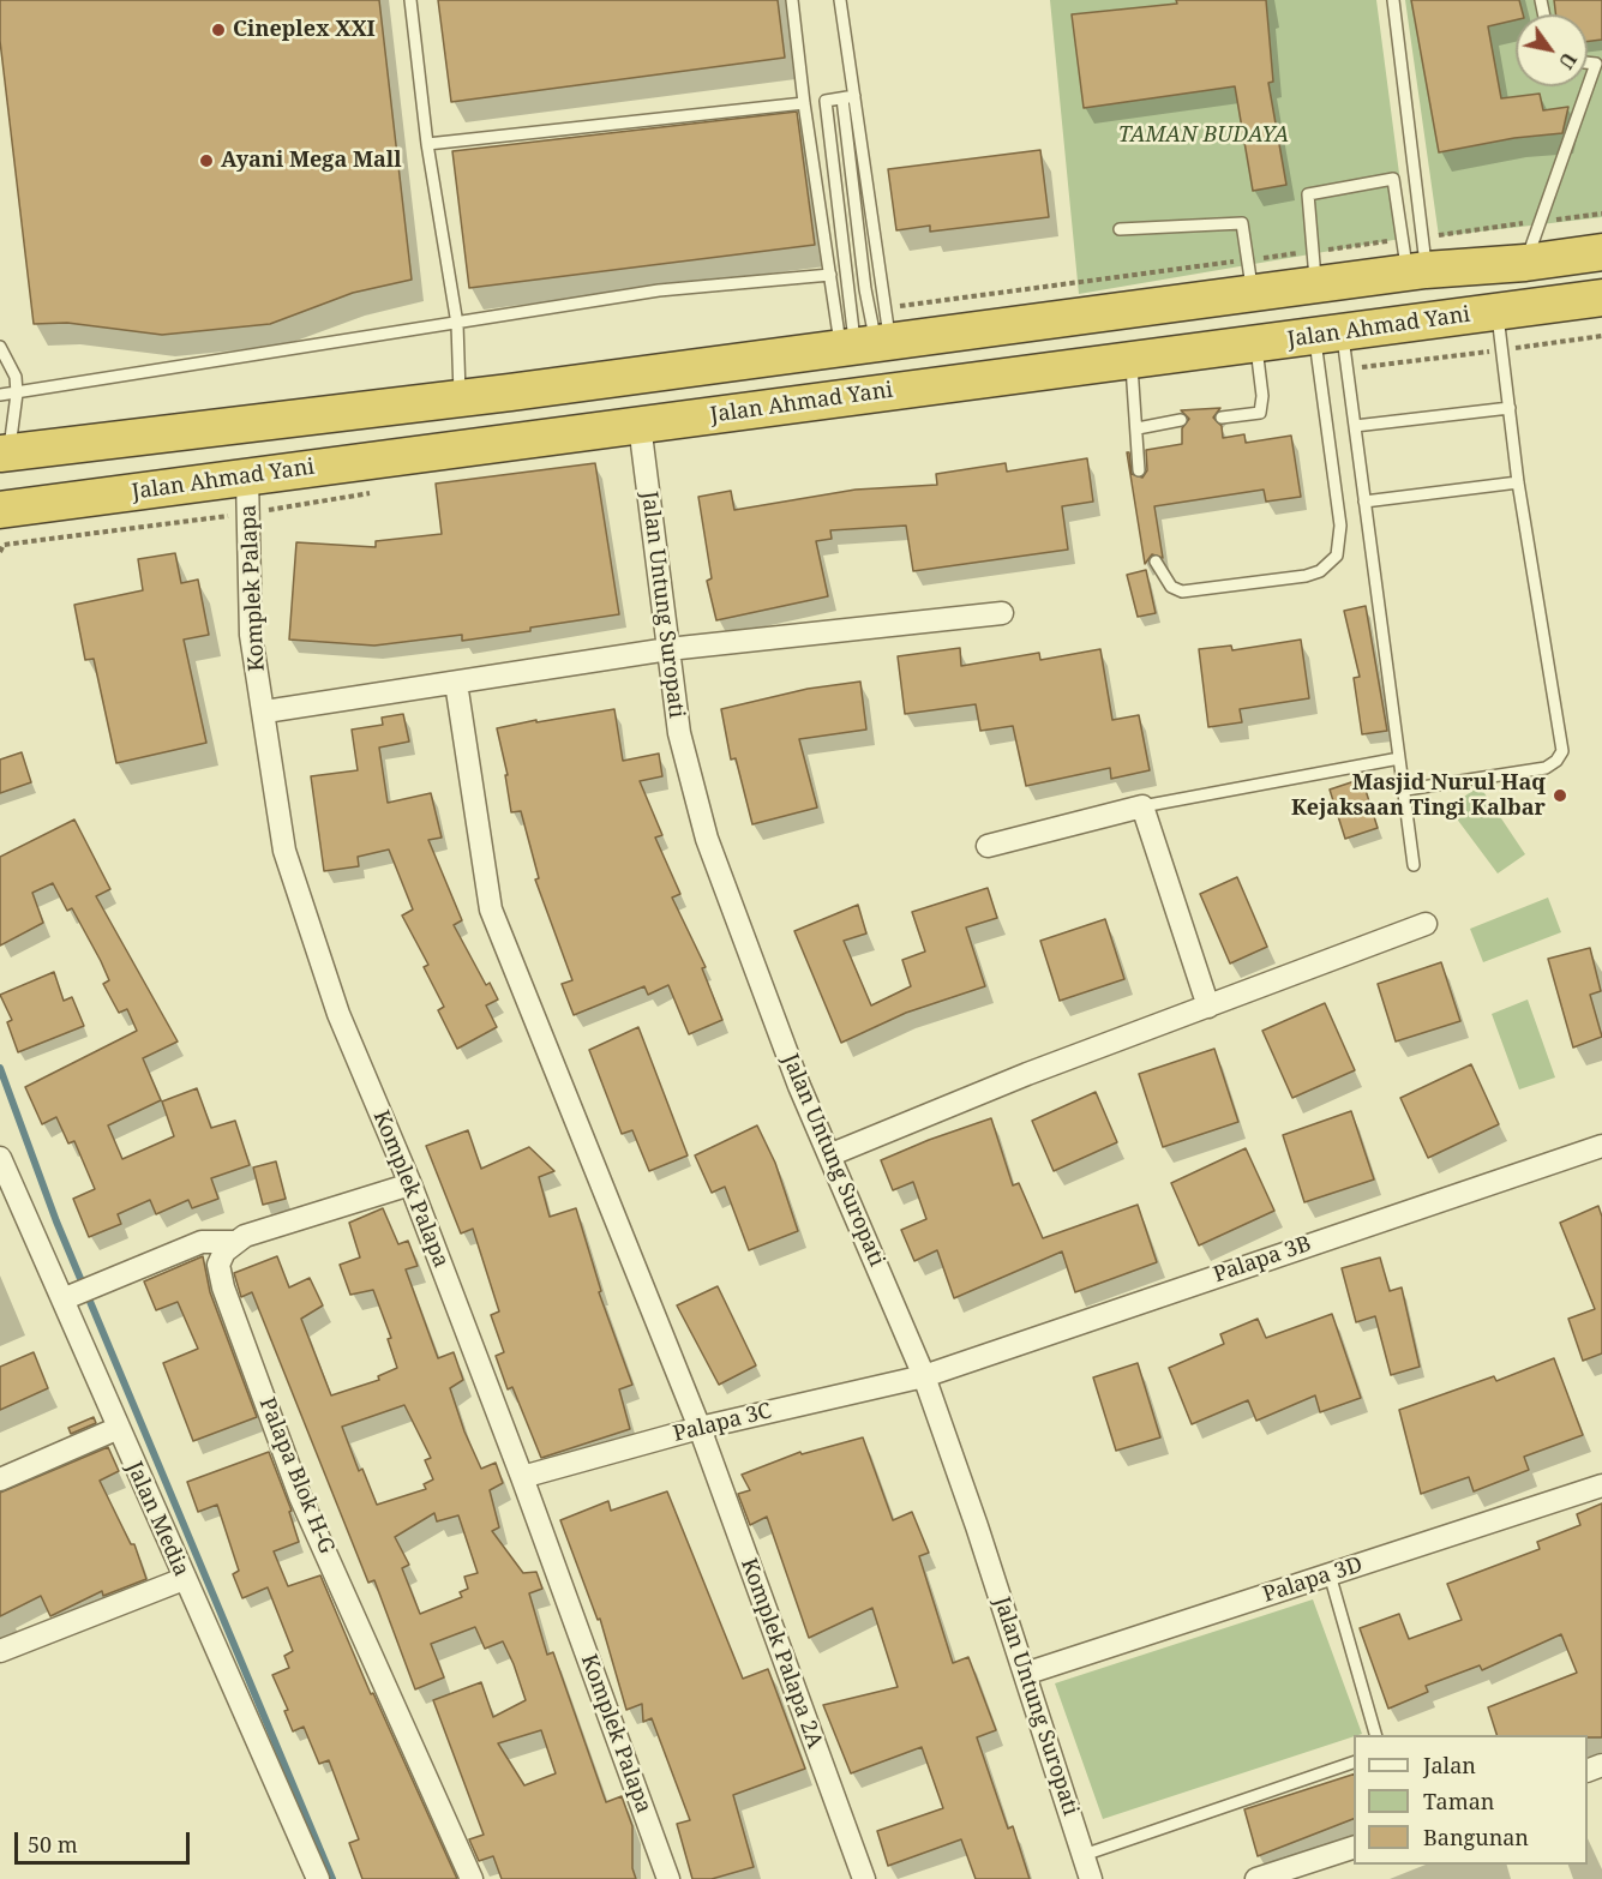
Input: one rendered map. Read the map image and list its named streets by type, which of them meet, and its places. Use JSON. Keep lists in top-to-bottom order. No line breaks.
{"streets":{"highway":["Jalan Ahmad Yani"],"street":["Komplek Palapa","Jalan Untung Suropati","Palapa 3B","Palapa 3C","Palapa Blok H-G","Jalan Media","Palapa 3D","Komplek Palapa 2A"]},"crossings":[["Jalan Ahmad Yani","Komplek Palapa"],["Jalan Ahmad Yani","Jalan Untung Suropati"],["Komplek Palapa","Palapa 3C"],["Jalan Untung Suropati","Palapa 3B"],["Jalan Untung Suropati","Palapa 3C"],["Jalan Untung Suropati","Palapa 3D"],["Palapa 3B","Palapa 3C"],["Palapa 3C","Komplek Palapa 2A"]],"parks":["TAMAN BUDAYA"],"places":["Cineplex XXI","Ayani Mega Mall","Masjid Nurul Haq Kejaksaan Tingi Kalbar"],"legend":["Jalan","Taman","Bangunan"],"scale_bar":"50 m","north":"bottom right"}
